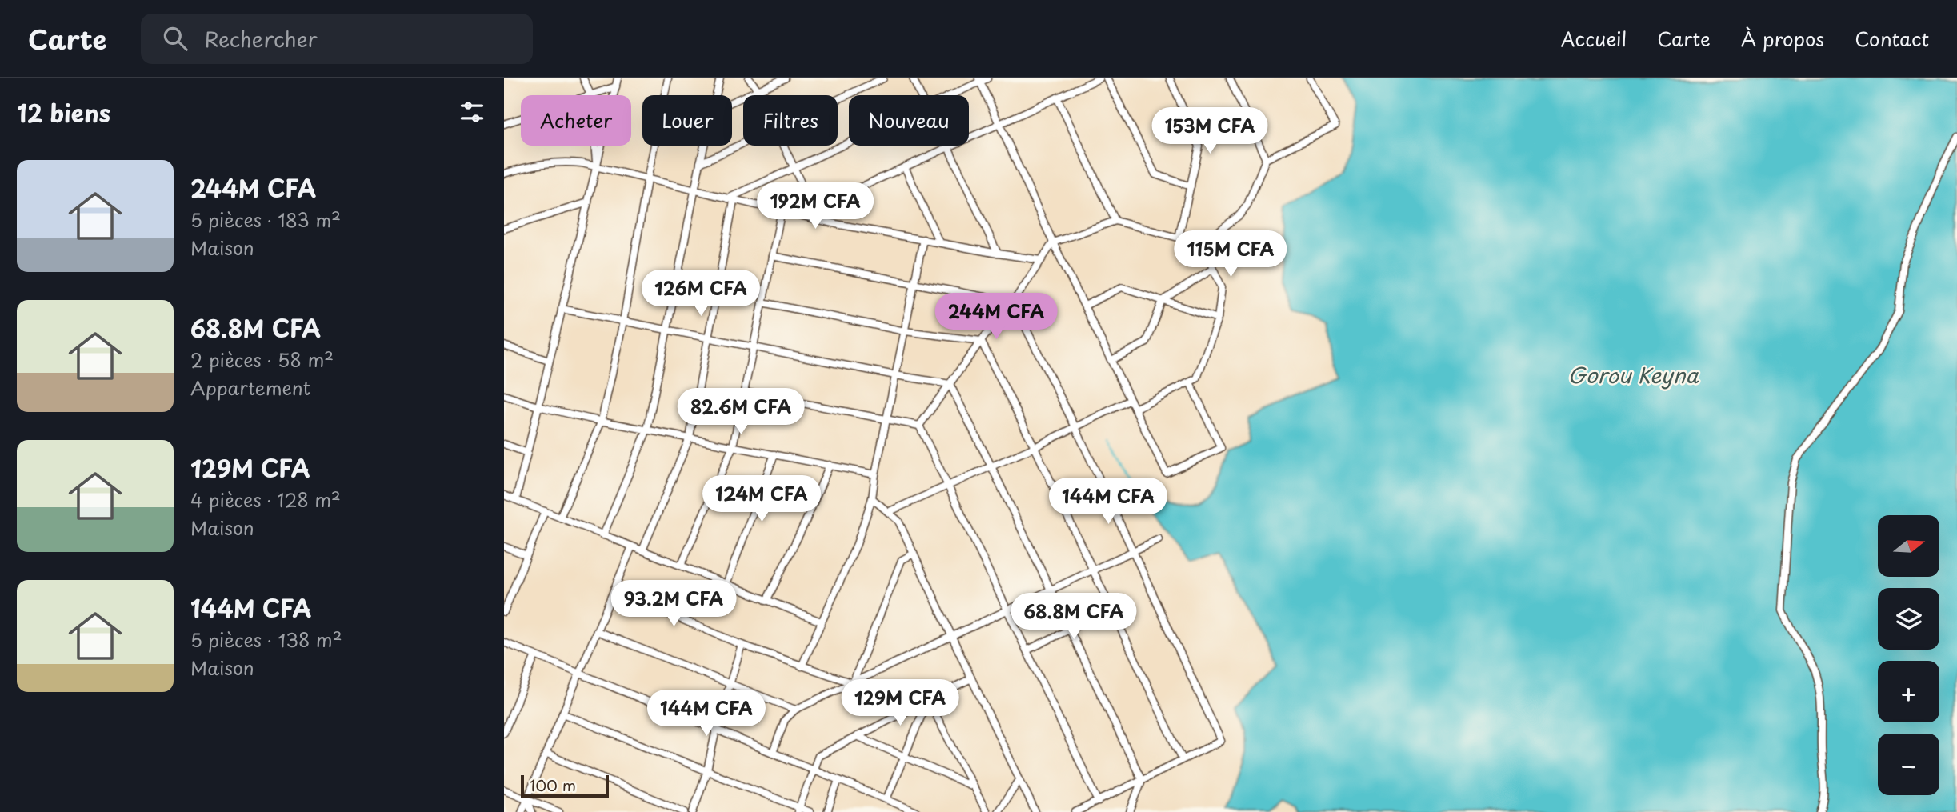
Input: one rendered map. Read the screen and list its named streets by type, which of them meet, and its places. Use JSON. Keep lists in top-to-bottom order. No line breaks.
{"water":["Gorou Keyna"],"scale_bar":"100 m","north":"right","page":{"header":"Carte","search":"Rechercher","nav":["Accueil","Carte","À propos","Contact"],"heading":"12 biens","chip":["Acheter","Louer","Filtres","Nouveau"],"price":["153M CFA","192M CFA","115M CFA","126M CFA","244M CFA","82.6M CFA","124M CFA","144M CFA","93.2M CFA","68.8M CFA","129M CFA","144M CFA"],"list":[{"name":"244M CFA","note":"5 pièces · 183 m² · Maison"},{"name":"68.8M CFA","note":"2 pièces · 58 m² · Appartement"},{"name":"129M CFA","note":"4 pièces · 128 m² · Maison"},{"name":"144M CFA","note":"5 pièces · 138 m² · Maison"}],"map_buttons":["+","−"],"scale":"100 m"}}
